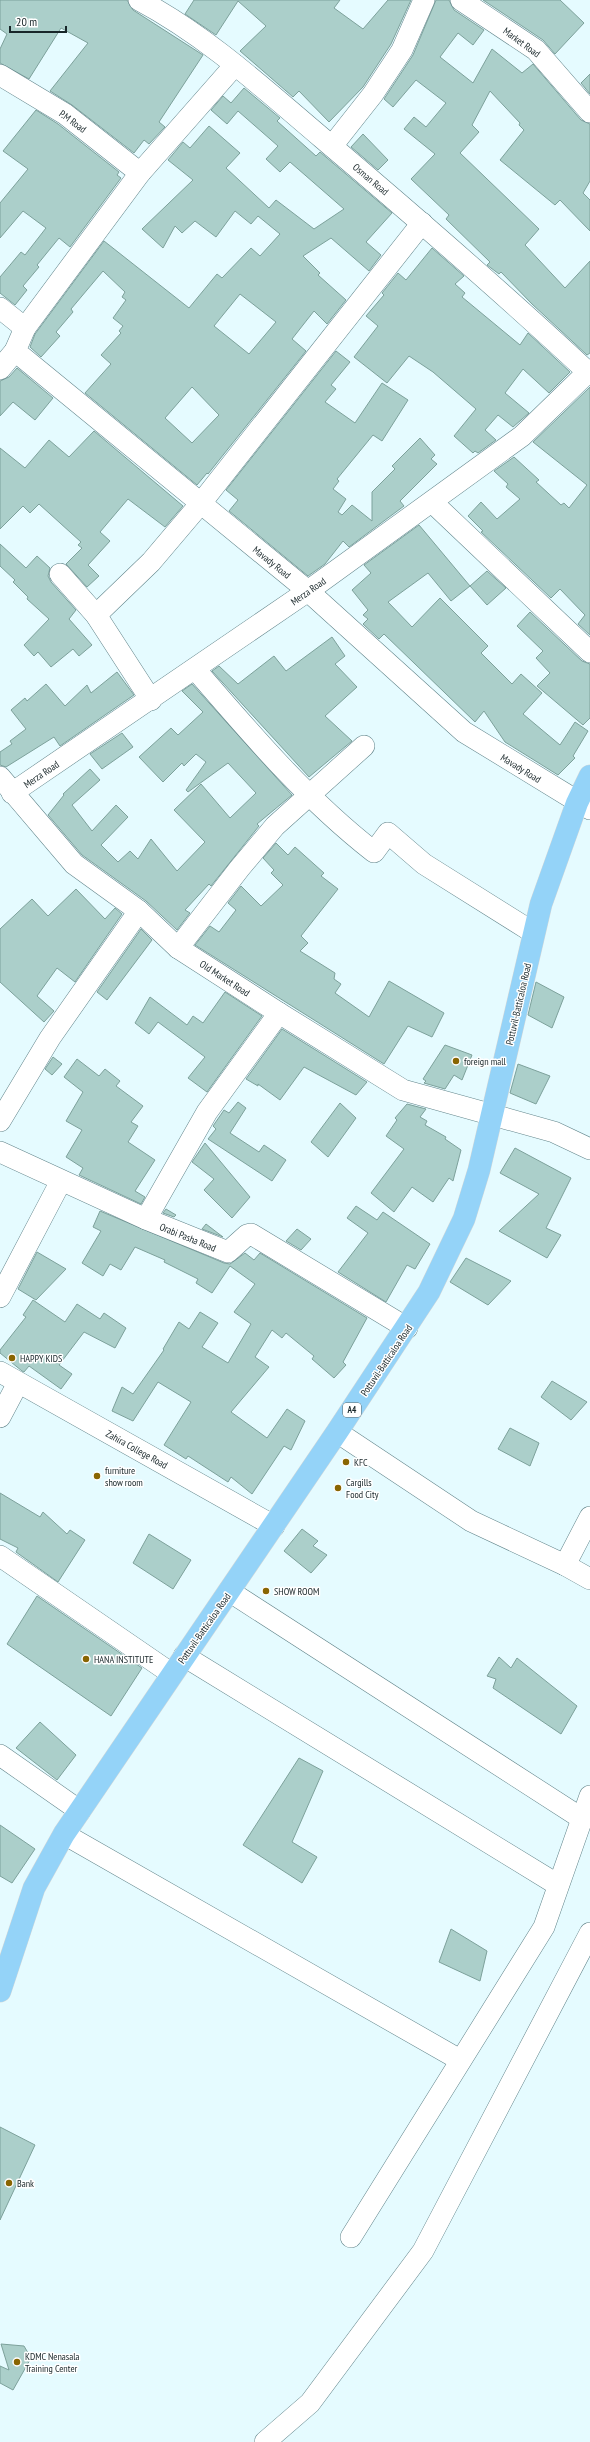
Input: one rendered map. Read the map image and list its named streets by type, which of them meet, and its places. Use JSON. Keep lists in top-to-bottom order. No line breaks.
{"streets":{"highway":["Pottuvil-Batticaloa Road","A4"],"street":["Market Road","P.M Road","Osman Road","Mavady Road","Merza Road","Old Market Road","Orabi Pasha Road","Zahira College Road"]},"crossings":[["Osman Road","Merza Road"],["Mavady Road","Merza Road"],["Mavady Road","Pottuvil-Batticaloa Road"],["Merza Road","Old Market Road"],["Old Market Road","Pottuvil-Batticaloa Road"],["Pottuvil-Batticaloa Road","Orabi Pasha Road"],["Pottuvil-Batticaloa Road","Zahira College Road"]],"places":["foreign mall","HAPPY KIDS","KFC","furniture show room","Cargills Food City","SHOW ROOM","HANA INSTITUTE","Bank","KDMC Nenasala Training Center"],"scale_bar":"20 m"}
